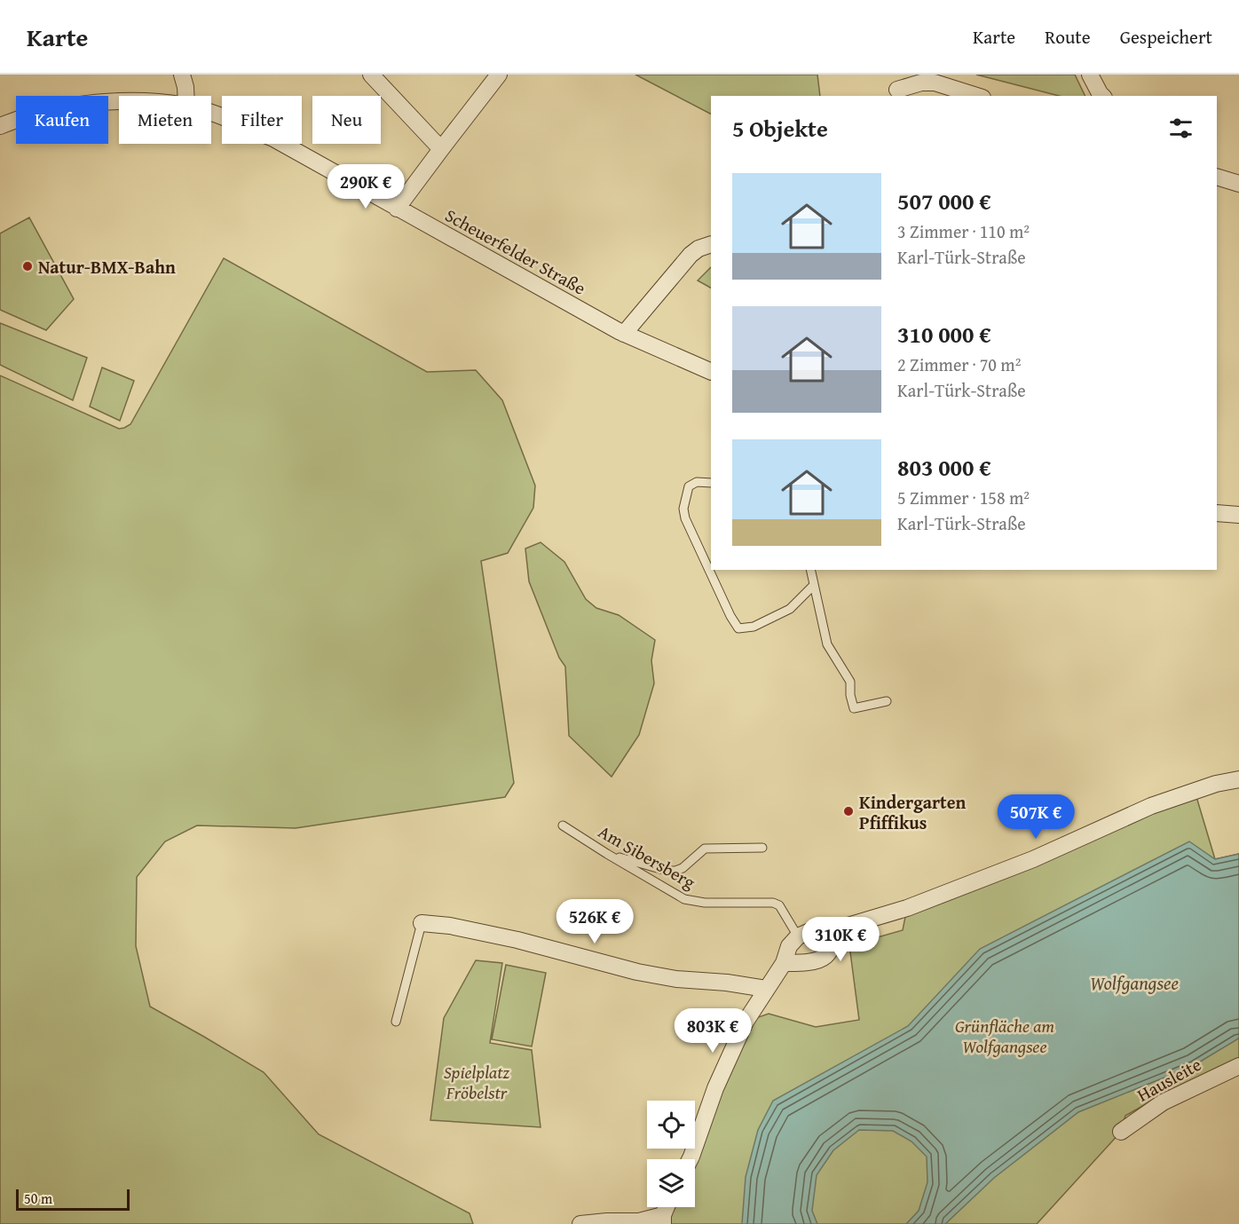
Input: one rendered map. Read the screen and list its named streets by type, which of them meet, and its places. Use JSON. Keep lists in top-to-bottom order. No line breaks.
{"streets":{"street":["Scheuerfelder Straße","Hausleite"],"lane":["Am Sibersberg"]},"water":["Wolfgangsee"],"parks":["Grünfläche am Wolfgangsee","Spielplatz Fröbelstr"],"places":["Natur-BMX-Bahn","Kindergarten Pfiffikus"],"scale_bar":"50 m","page":{"header":"Karte","nav":["Karte","Route","Gespeichert"],"chip":["Kaufen","Mieten","Filter","Neu"],"heading":"5 Objekte","list":[{"name":"507 000 €","note":"3 Zimmer · 110 m² · Karl-Türk-Straße"},{"name":"310 000 €","note":"2 Zimmer · 70 m² · Karl-Türk-Straße"},{"name":"803 000 €","note":"5 Zimmer · 158 m² · Karl-Türk-Straße"}],"price":["290K €","507K €","526K €","310K €","803K €"],"scale":"50 m"}}
